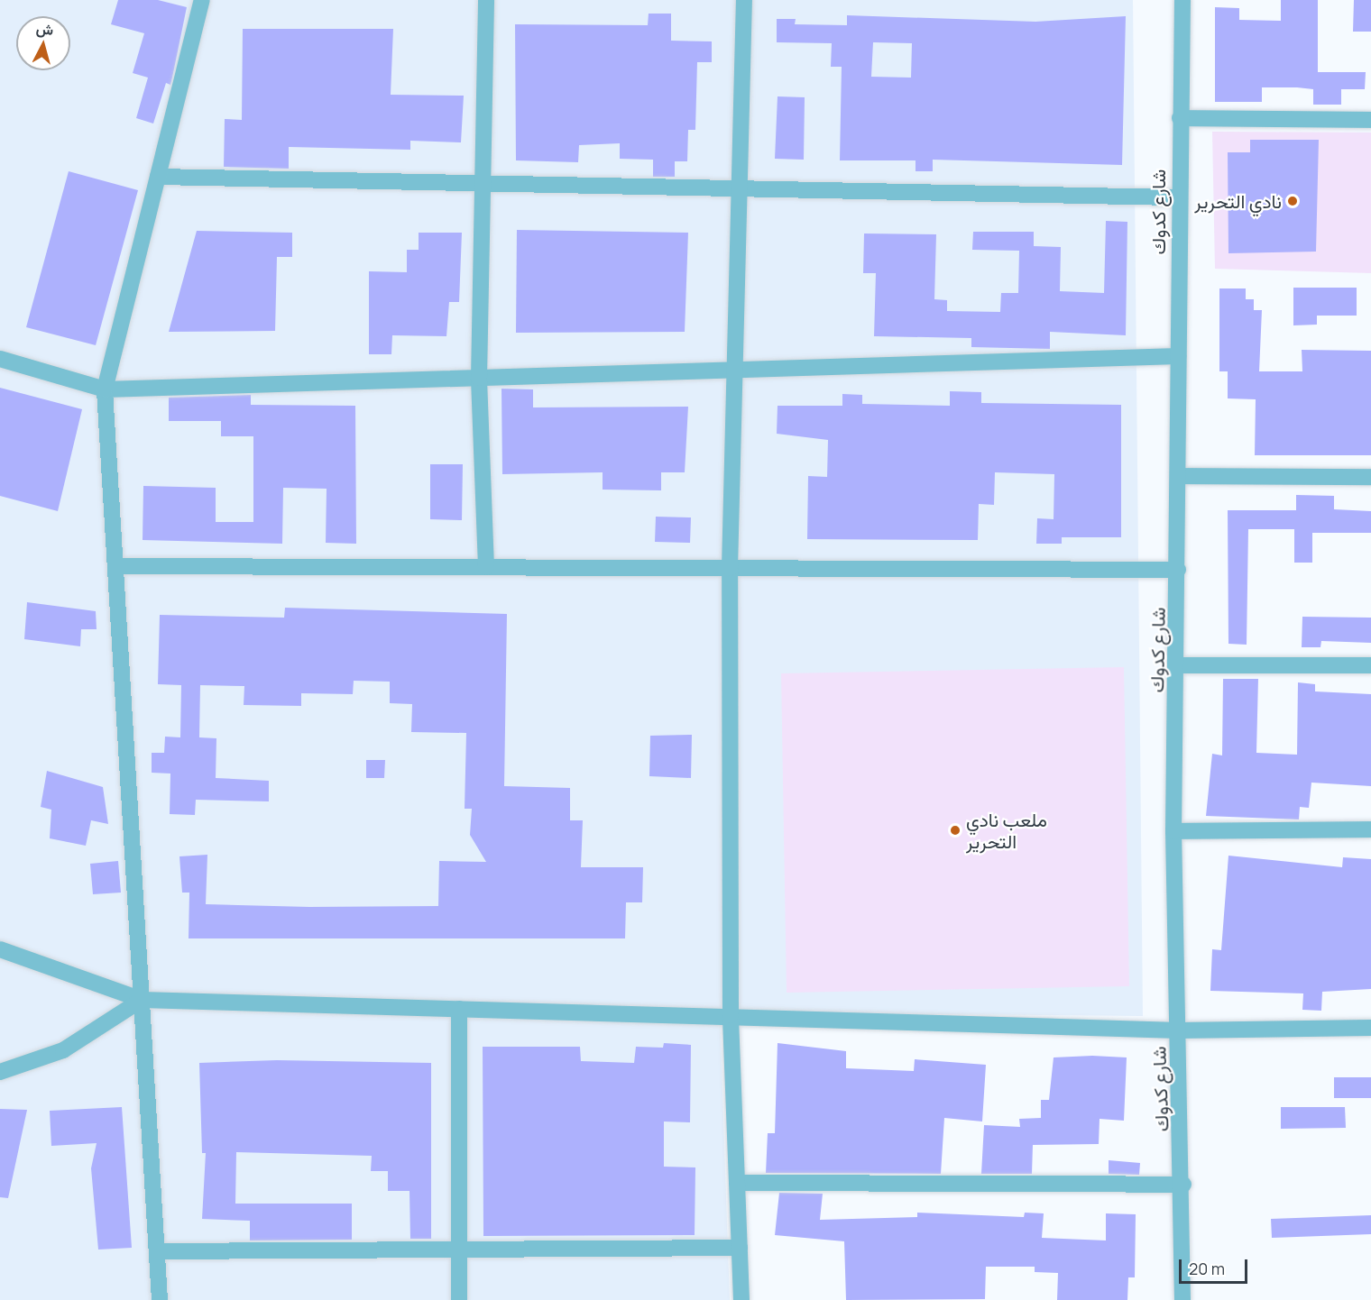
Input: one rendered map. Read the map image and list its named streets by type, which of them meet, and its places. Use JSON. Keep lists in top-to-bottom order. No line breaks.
{"streets":{"street":["شارع كدوك"]},"places":["نادي التحرير","ملعب نادي التحرير"],"scale_bar":"20 m","north":"top"}
